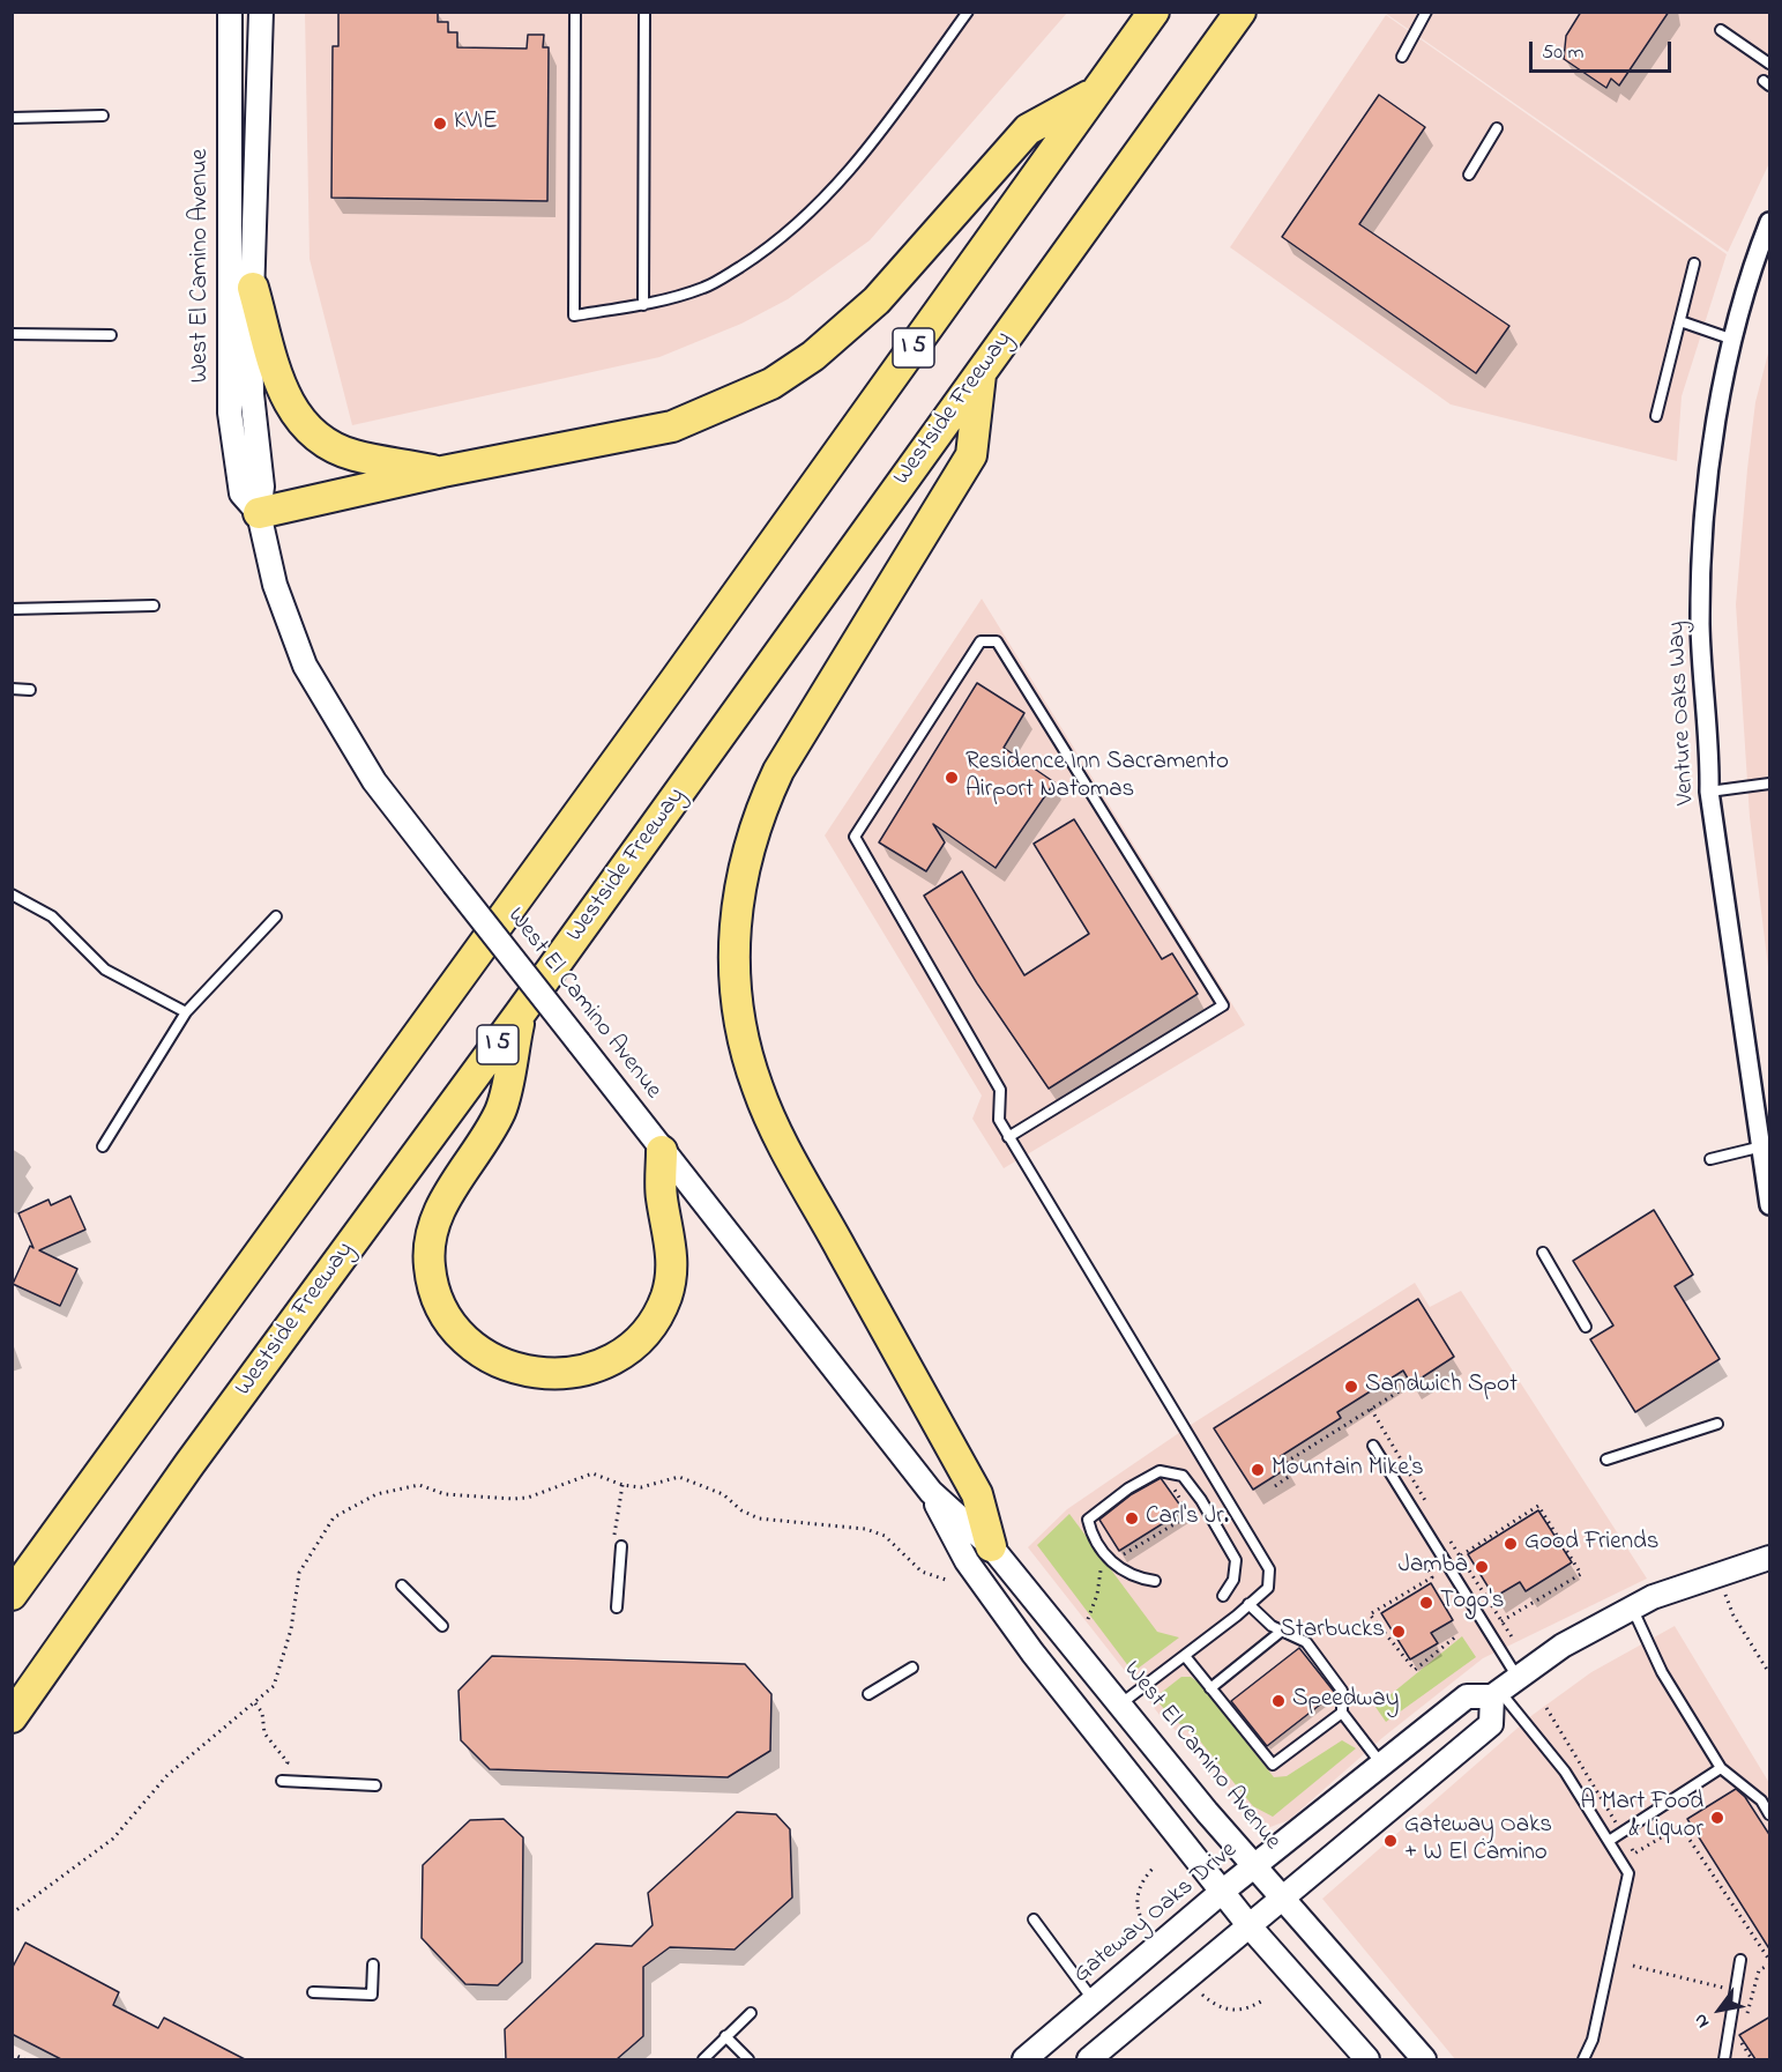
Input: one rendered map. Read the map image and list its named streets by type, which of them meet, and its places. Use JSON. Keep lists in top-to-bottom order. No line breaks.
{"streets":{"highway":["I 5","Westside Freeway"],"main road":["West El Camino Avenue","Gateway Oaks Drive"],"street":["Venture Oaks Way"]},"crossings":[["West El Camino Avenue","Gateway Oaks Drive"]],"places":["KVIE","Residence Inn Sacramento Airport Natomas","Sandwich Spot","Mountain Mike's","Carl's Jr.","Good Friends","Jamba","Togo's","Starbucks","Speedway","A Mart Food & Liquor","Gateway Oaks + W El Camino"],"scale_bar":"50 m","north":"bottom left"}
